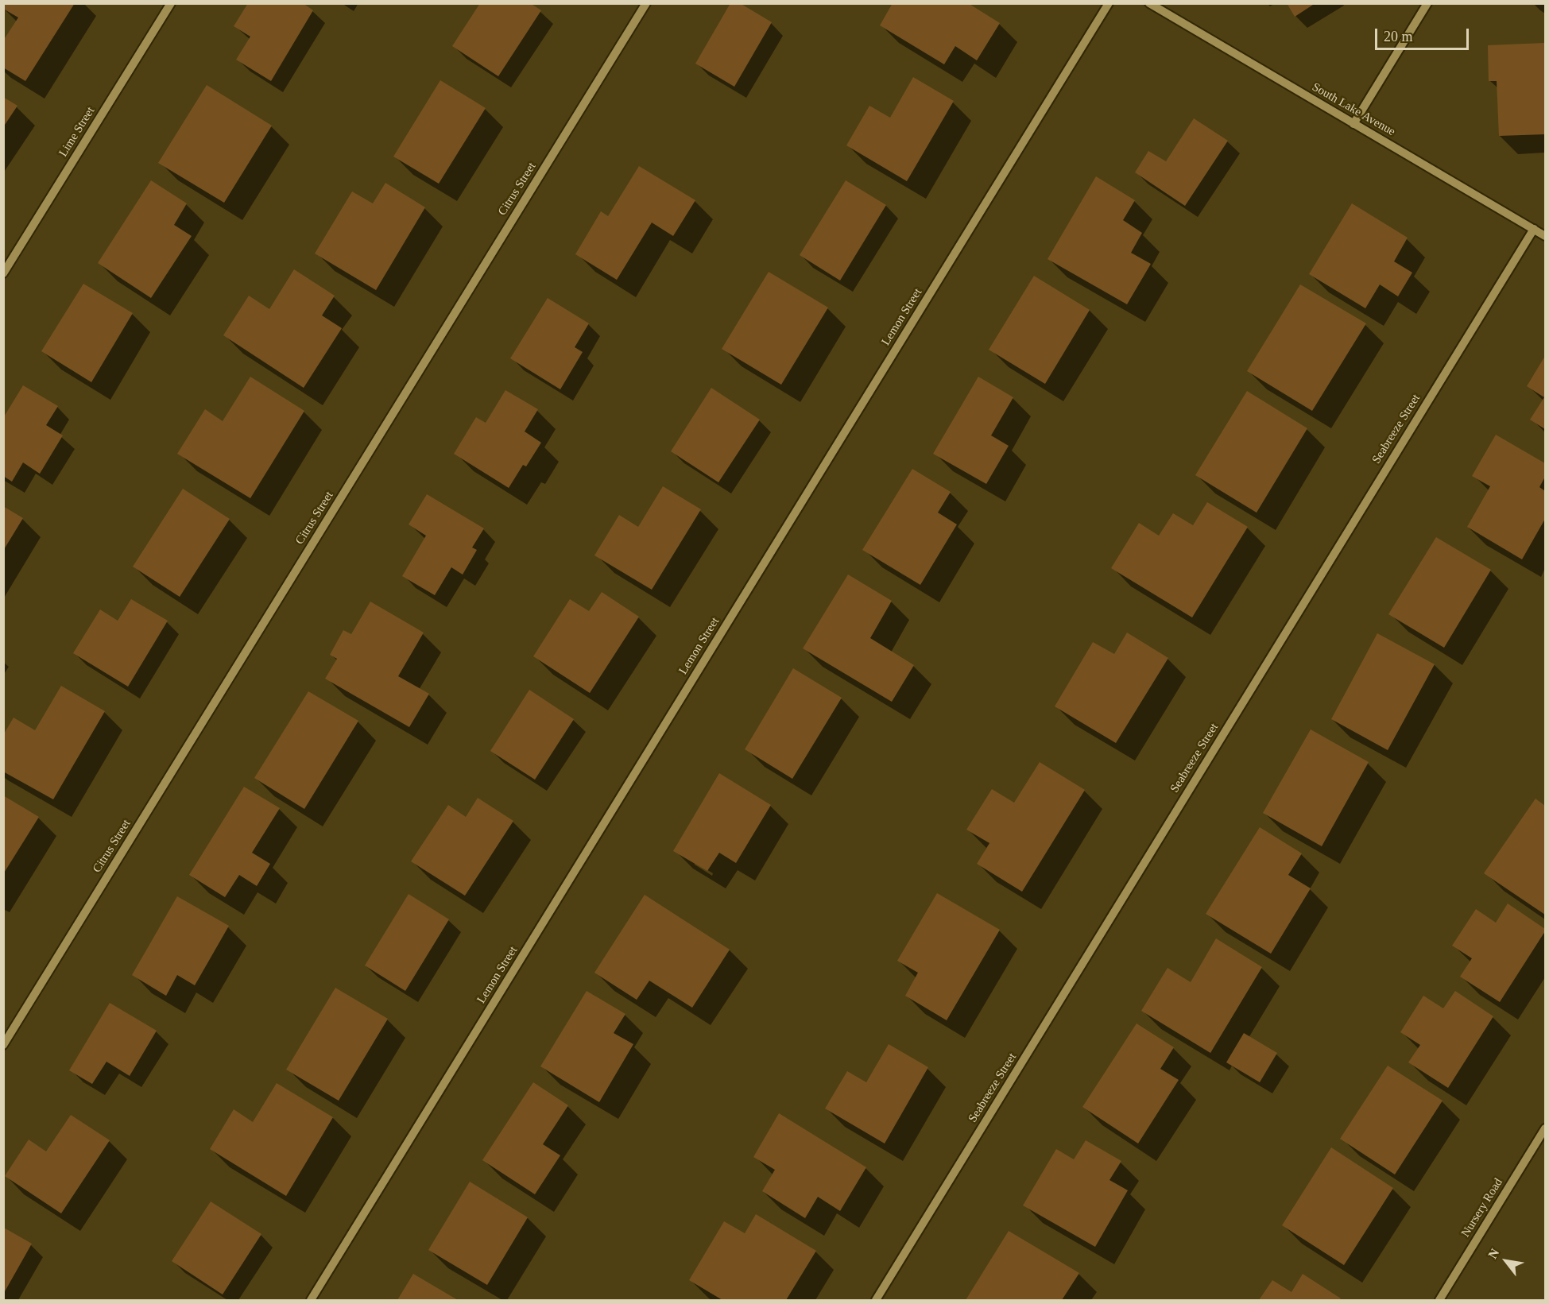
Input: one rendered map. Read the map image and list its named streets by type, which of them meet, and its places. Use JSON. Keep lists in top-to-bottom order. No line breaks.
{"streets":{"street":["South Lake Avenue","Lime Street","Citrus Street","Lemon Street","Seabreeze Street","Nursery Road"]},"crossings":[["South Lake Avenue","Seabreeze Street"]],"scale_bar":"20 m","north":"top left"}
